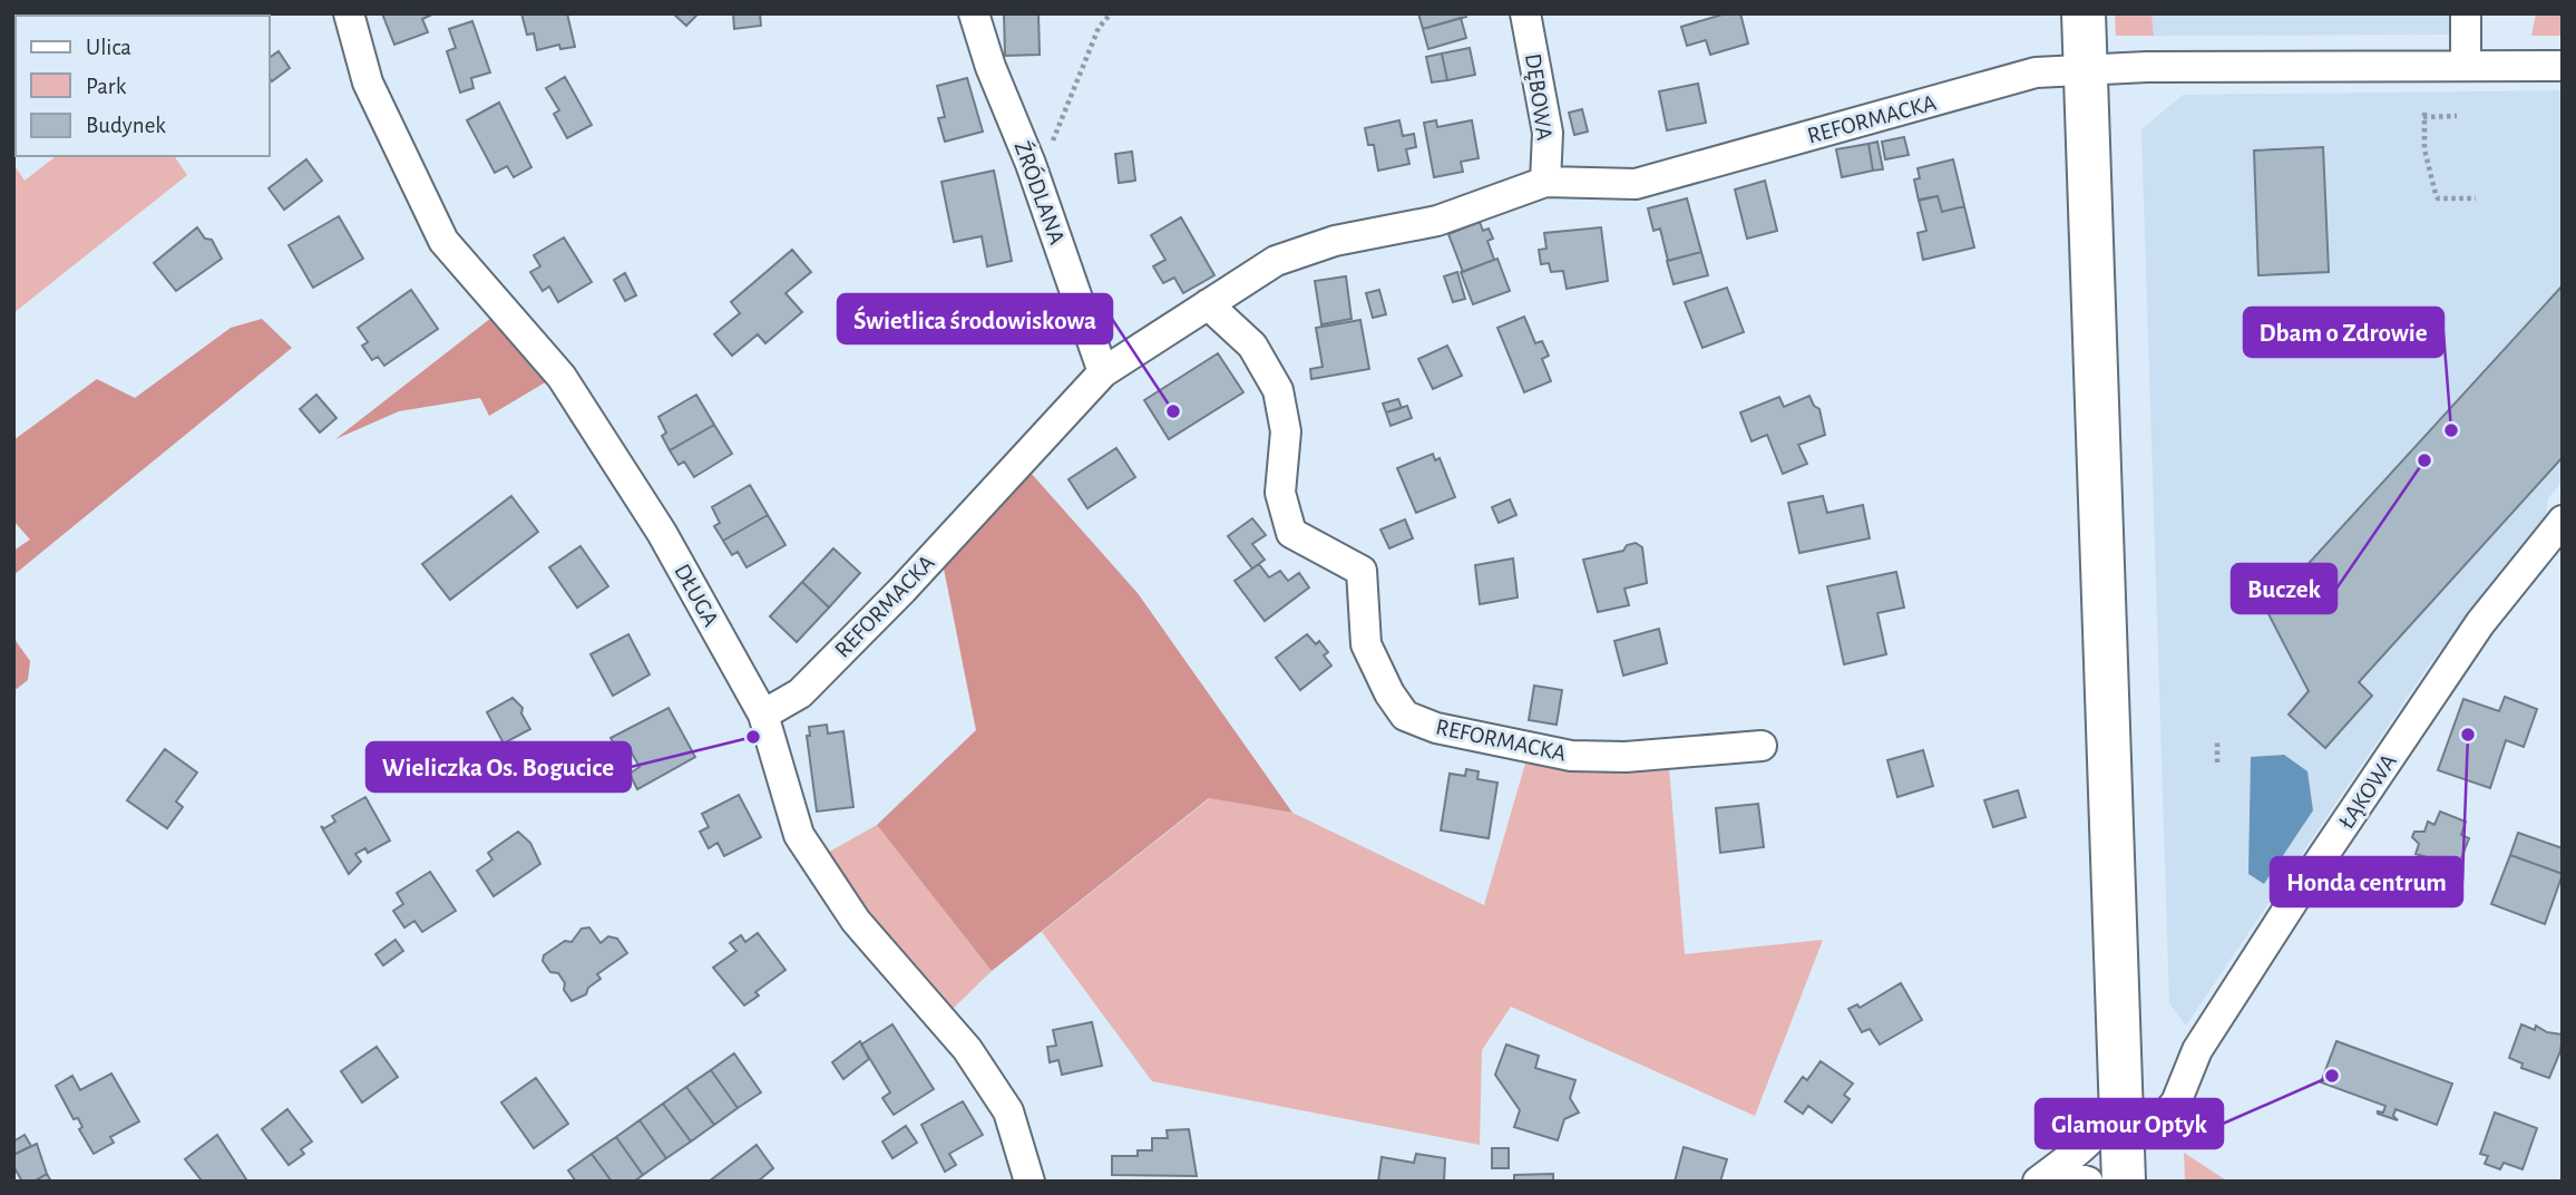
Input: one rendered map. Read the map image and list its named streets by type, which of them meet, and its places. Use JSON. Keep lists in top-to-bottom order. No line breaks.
{"streets":{"street":["DĘBOWA","REFORMACKA","ŹRÓDLANA","DŁUGA","ŁĄKOWA"]},"crossings":[["DĘBOWA","REFORMACKA"],["REFORMACKA","ŹRÓDLANA"],["REFORMACKA","DŁUGA"]],"places":["Świetlica środowiskowa","Dbam o Zdrowie","Buczek","Honda centrum","Wieliczka Os. Bogucice","Glamour Optyk"],"legend":["Ulica","Park","Budynek"]}
